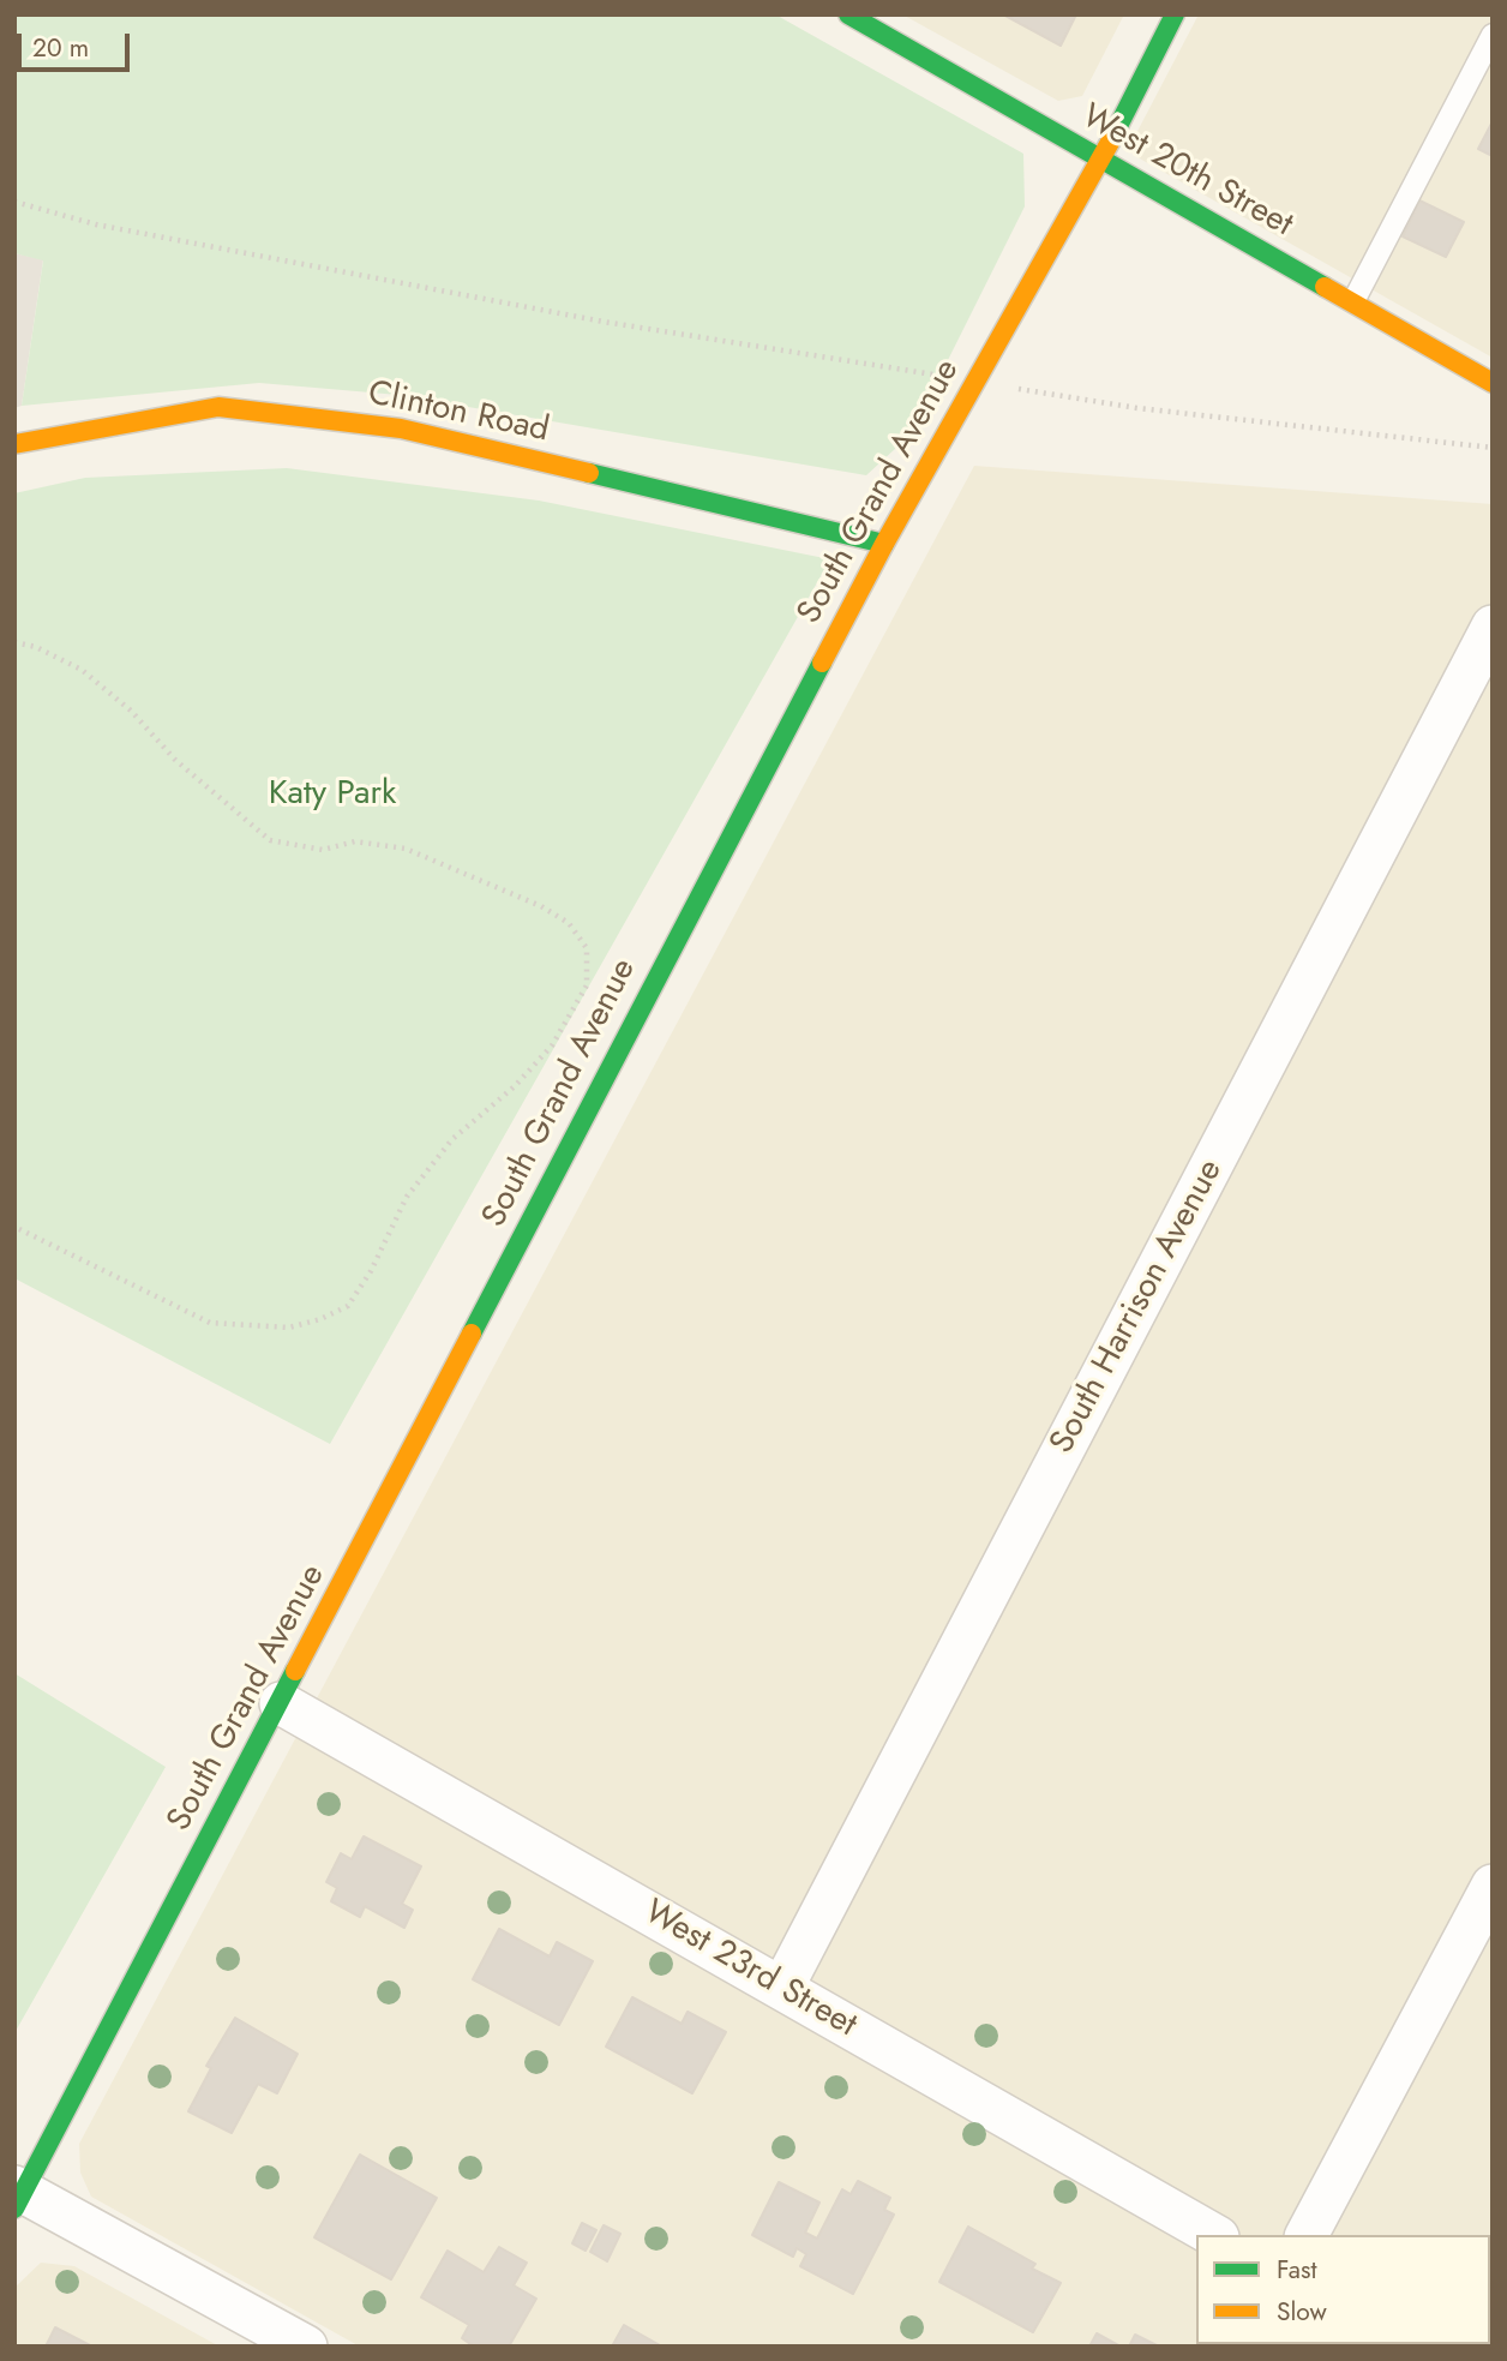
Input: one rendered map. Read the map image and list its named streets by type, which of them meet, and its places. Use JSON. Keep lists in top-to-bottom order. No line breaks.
{"streets":{"street":["West 20th Street","Clinton Road","South Grand Avenue","South Harrison Avenue","West 23rd Street"]},"crossings":[["West 20th Street","South Grand Avenue"],["Clinton Road","South Grand Avenue"],["South Grand Avenue","West 23rd Street"],["South Harrison Avenue","West 23rd Street"]],"parks":["Katy Park"],"legend":["Fast","Slow"],"scale_bar":"20 m"}
